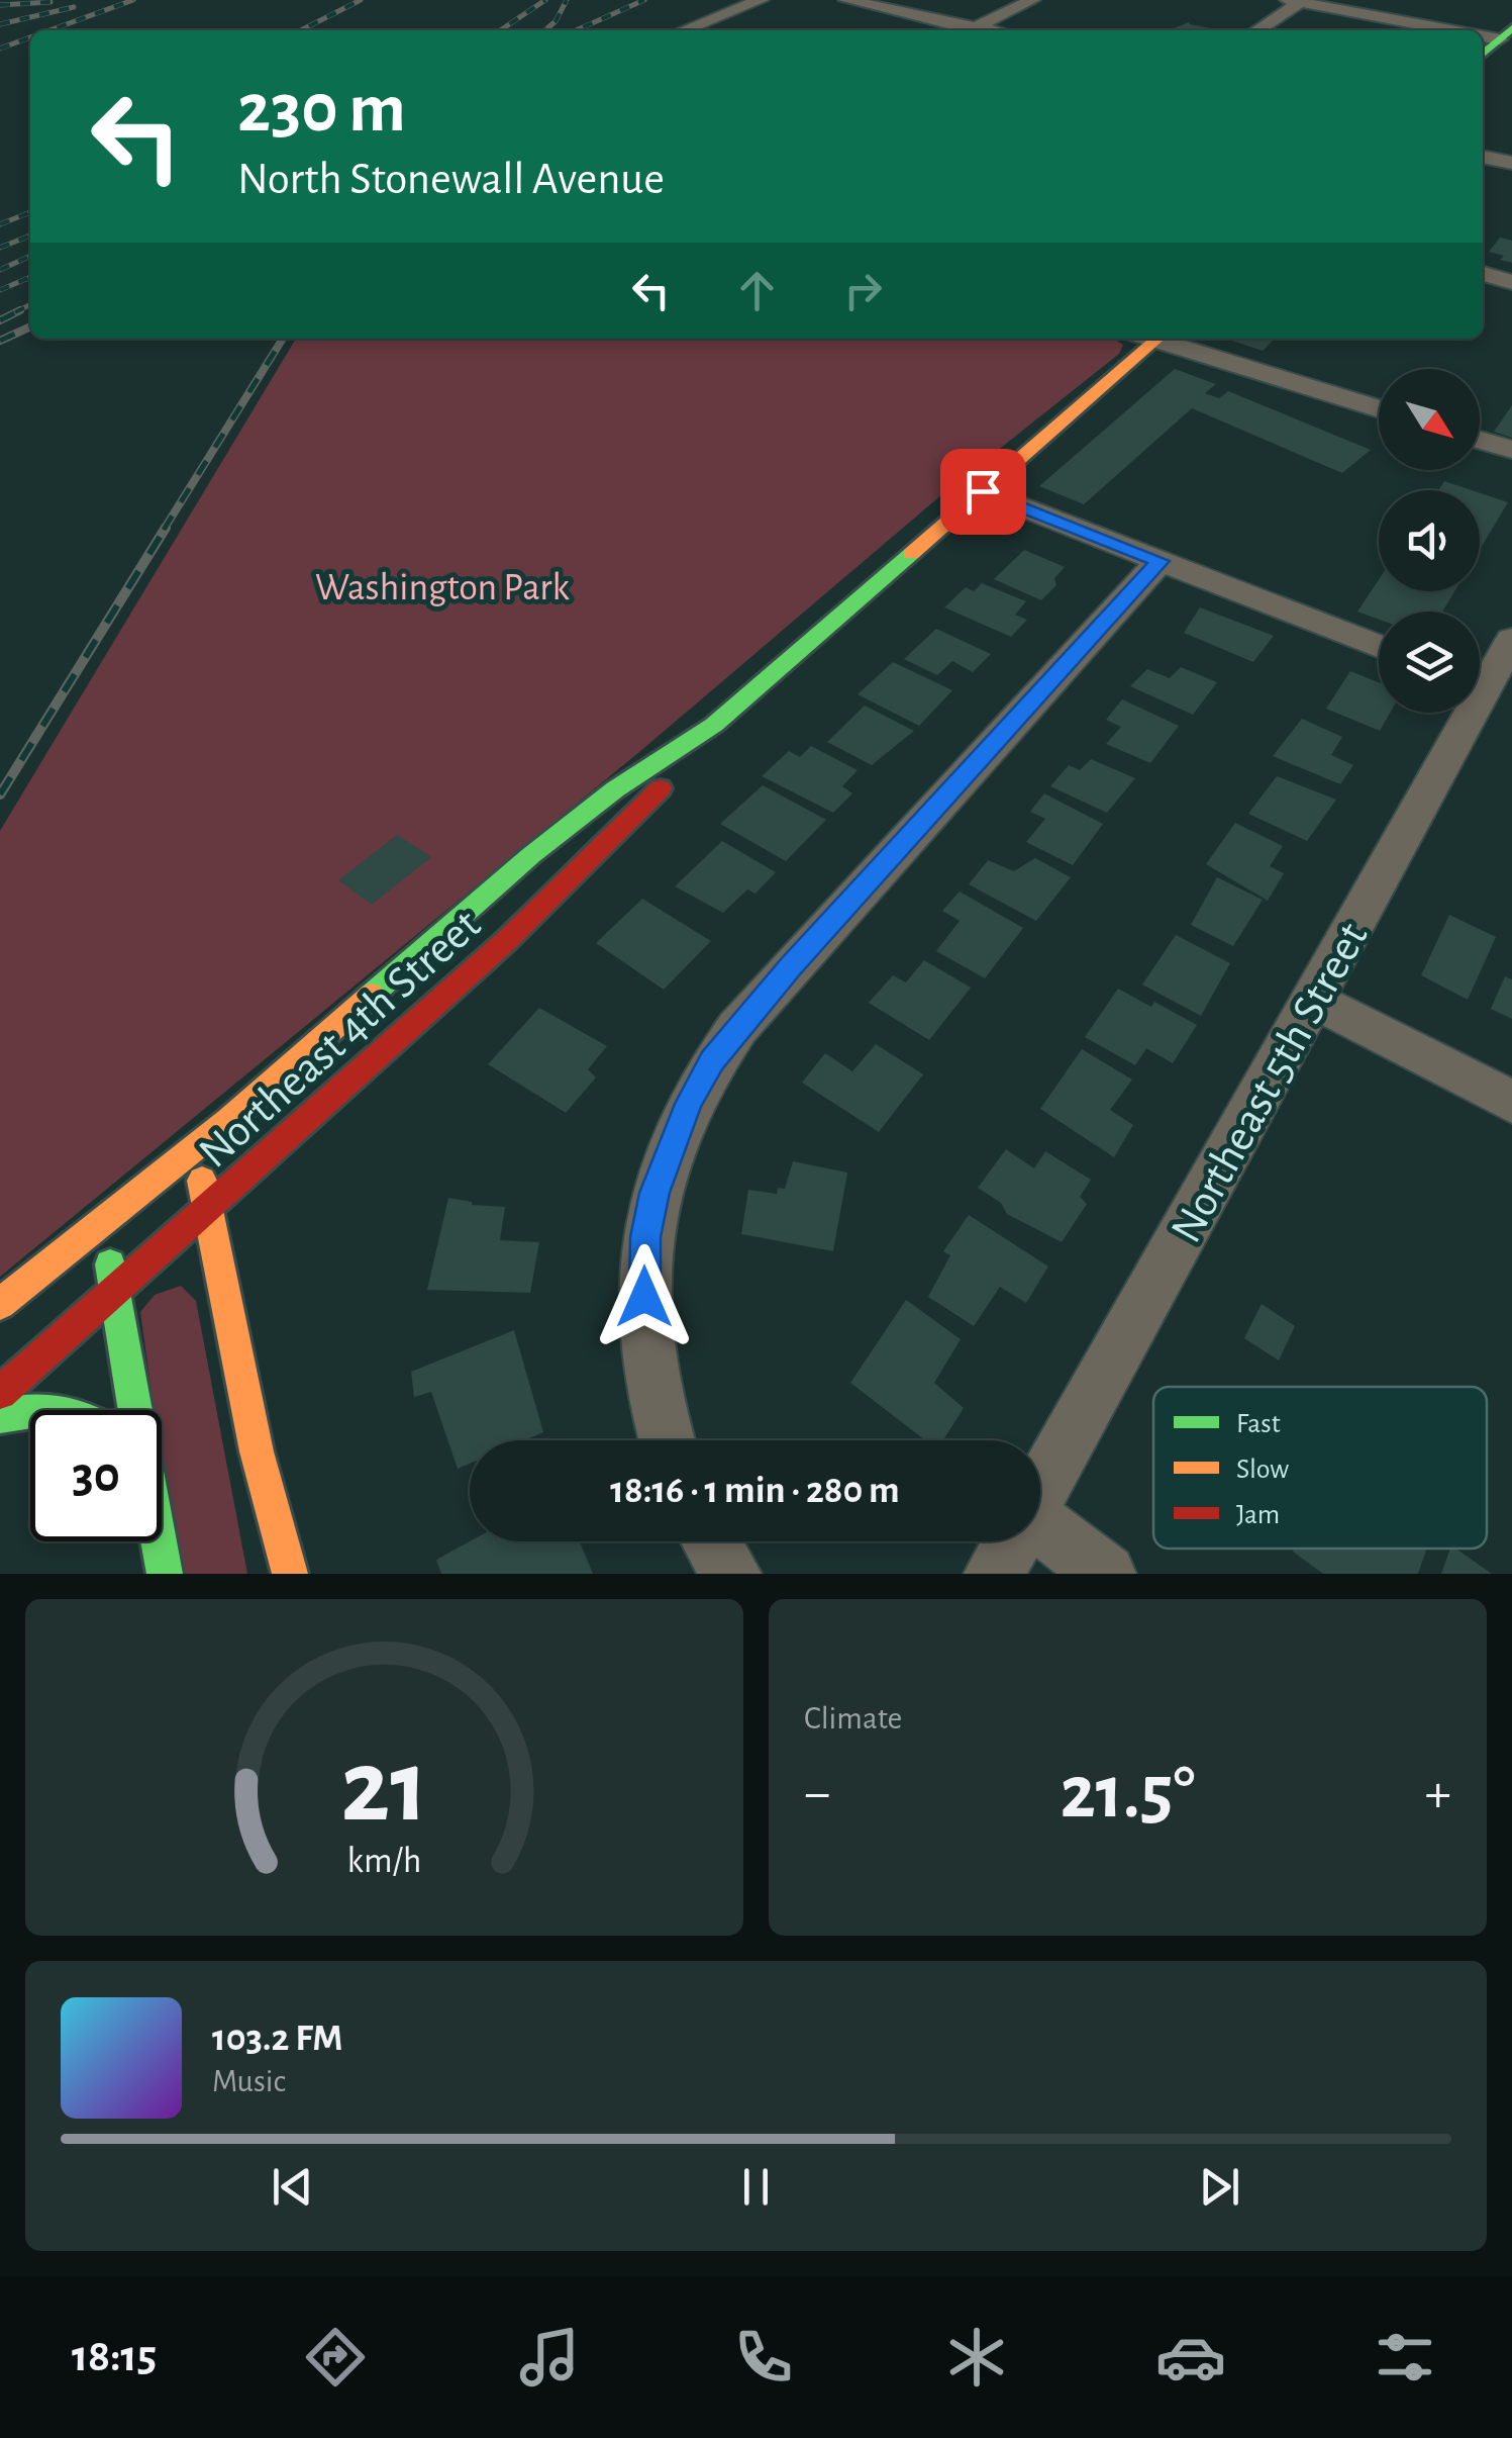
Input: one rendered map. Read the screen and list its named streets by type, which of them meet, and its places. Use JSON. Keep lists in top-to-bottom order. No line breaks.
{"streets":{"main road":["Northeast 4th Street"],"street":["Northeast 5th Street"]},"parks":["Washington Park"],"legend":["Fast","Slow","Jam"],"north":"bottom right","page":{"turn":["230 m","North Stonewall Avenue"],"limit":"30","trip":"18:16 · 1 min · 280 m","tile":"Climate","heat":["−","21.5°","+"],"song":["103.2 FM","Music"],"tabs":"18:15","gauge":["21","km/h"]}}
